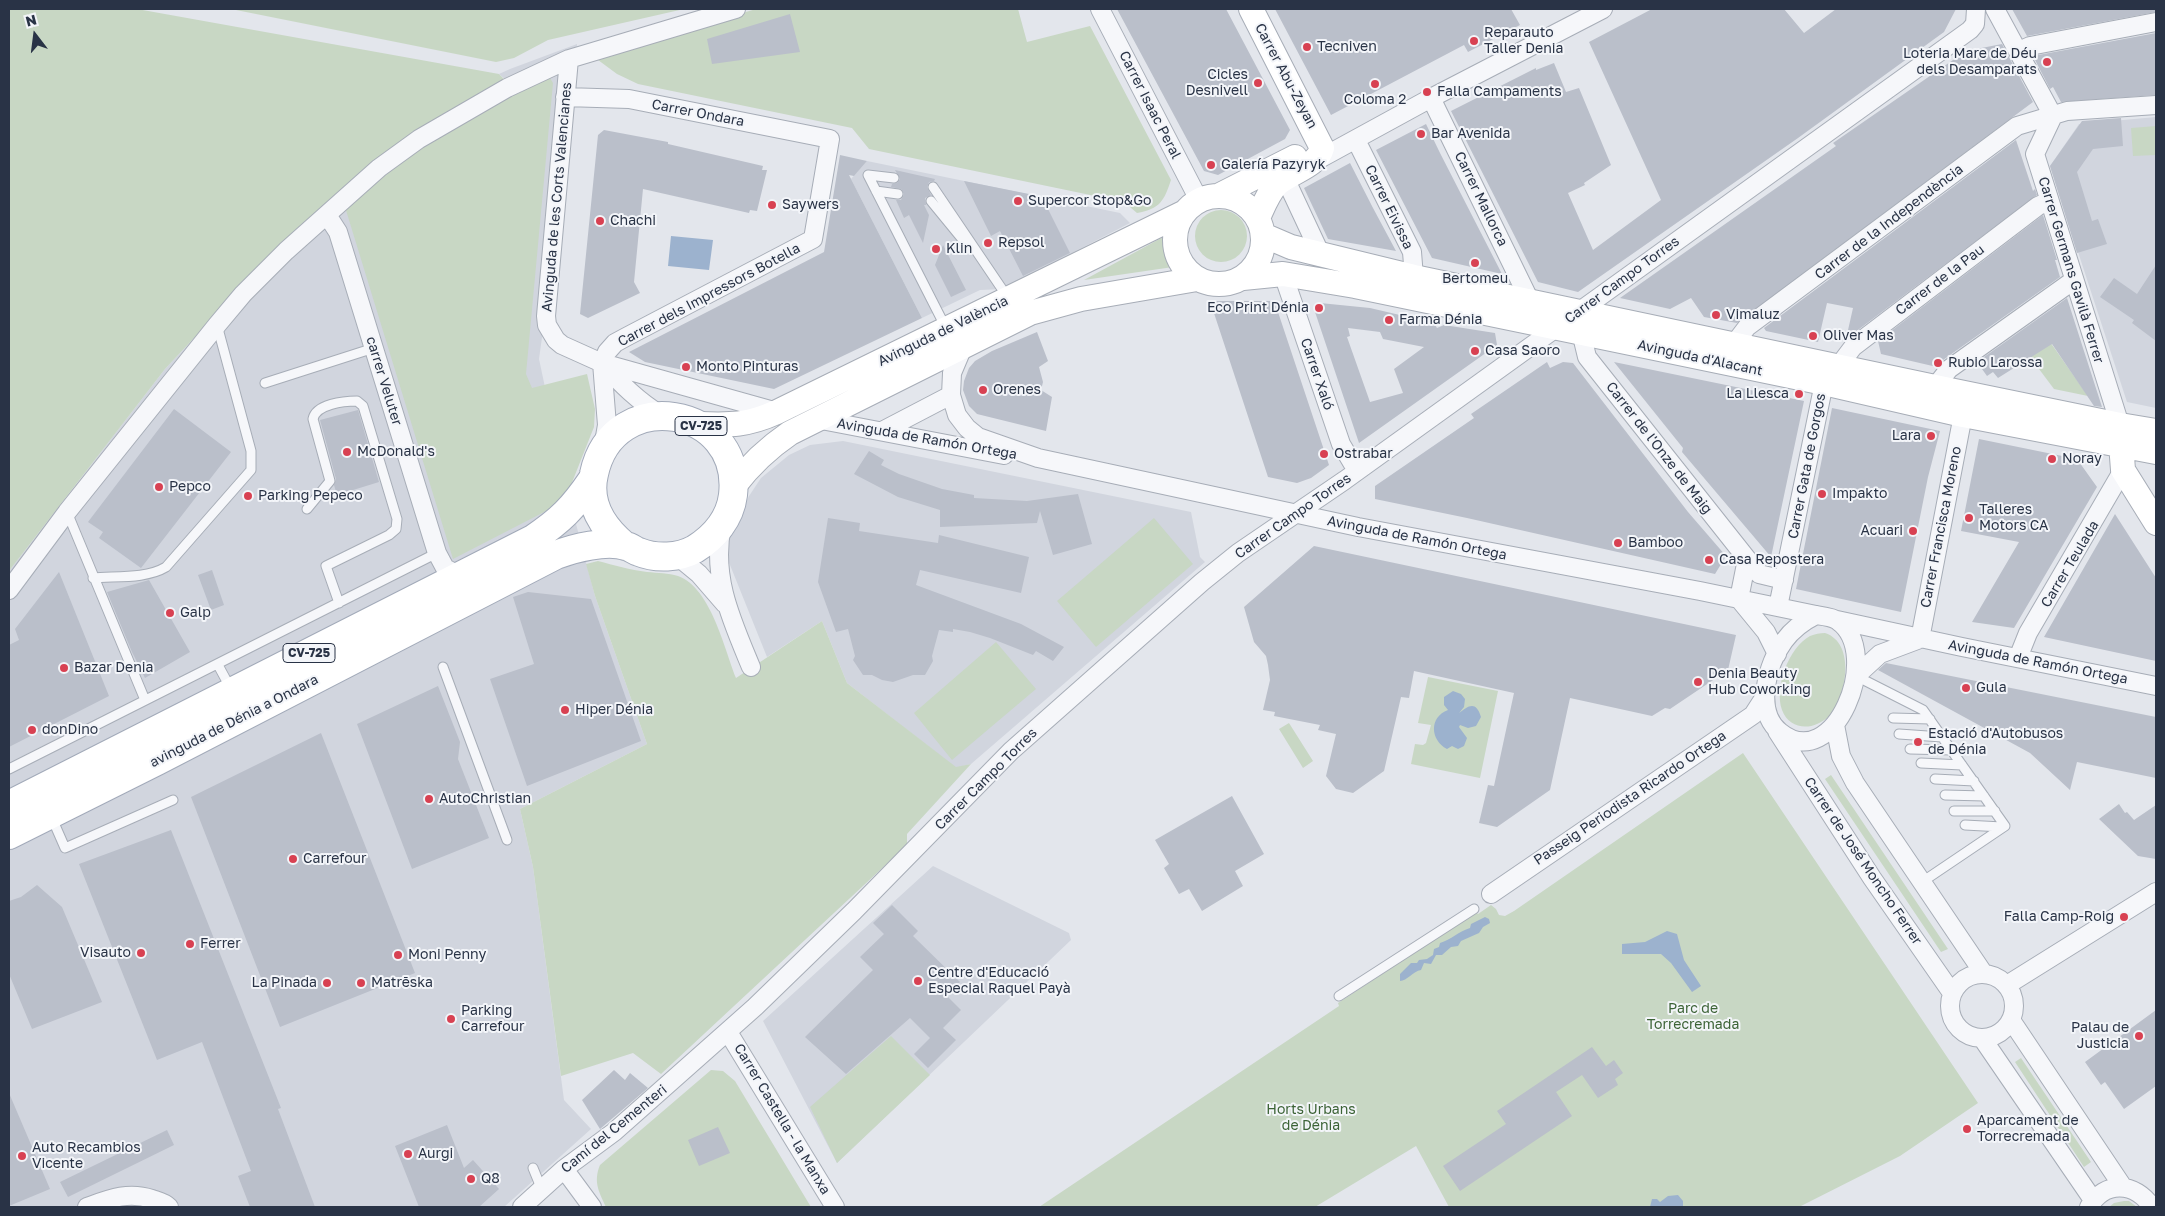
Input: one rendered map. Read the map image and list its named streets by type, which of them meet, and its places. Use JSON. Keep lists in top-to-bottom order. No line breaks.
{"streets":{"main road":["Carrer Abu-Zeyan","Avinguda de València","Avinguda d'Alacant","CV-725","avinguda de Dénia a Ondara"],"street":["Carrer Isaac Peral","Carrer Ondara","Avinguda de les Corts Valencianes","Carrer Mallorca","Carrer Eivissa","Carrer de la Independència","Carrer Germans Gavilà Ferrer","Carrer Campo Torres","Carrer de la Pau","Carrer dels Impressors Botella","Carrer Xaló","carrer Veluter","Avinguda de Ramón Ortega","Carrer de l'Onze de Maig","Carrer Gata de Gorgos","Carrer Francisca Moreno","Carrer Teulada","Passeig Periodista Ricardo Ortega","Carrer de José Moncho Ferrer","Carrer Castella - la Manxa","Camí del Cementeri"]},"crossings":[["Carrer Abu-Zeyan","Avinguda de València"],["Carrer Isaac Peral","Avinguda de València"],["Carrer Isaac Peral","Avinguda d'Alacant"],["Carrer Ondara","Avinguda de les Corts Valencianes"],["Carrer Ondara","Carrer dels Impressors Botella"],["Avinguda de les Corts Valencianes","Carrer dels Impressors Botella"],["Carrer Mallorca","Avinguda d'Alacant"],["Carrer Eivissa","Avinguda d'Alacant"],["Carrer de la Independència","Carrer Germans Gavilà Ferrer"],["Carrer de la Independència","Avinguda d'Alacant"],["Carrer Germans Gavilà Ferrer","Carrer de la Pau"],["Carrer Germans Gavilà Ferrer","Avinguda d'Alacant"],["Carrer Campo Torres","Avinguda d'Alacant"],["Carrer Campo Torres","Carrer Xaló"],["Carrer Campo Torres","Avinguda de Ramón Ortega"],["Carrer Campo Torres","Carrer de l'Onze de Maig"],["Carrer Campo Torres","Carrer Castella - la Manxa"],["Carrer Campo Torres","Camí del Cementeri"],["Carrer de la Pau","Avinguda d'Alacant"],["Carrer de la Pau","Carrer Gata de Gorgos"],["Avinguda de València","Avinguda d'Alacant"],["Avinguda de València","CV-725"],["Avinguda de València","Avinguda de Ramón Ortega"],["Avinguda de València","avinguda de Dénia a Ondara"],["Avinguda d'Alacant","Carrer Xaló"],["Avinguda d'Alacant","Carrer de l'Onze de Maig"],["Avinguda d'Alacant","Carrer Gata de Gorgos"],["Avinguda d'Alacant","Carrer Francisca Moreno"],["carrer Veluter","avinguda de Dénia a Ondara"],["CV-725","avinguda de Dénia a Ondara"],["Avinguda de Ramón Ortega","Carrer Gata de Gorgos"],["Avinguda de Ramón Ortega","Carrer Francisca Moreno"],["Avinguda de Ramón Ortega","Carrer Teulada"],["Avinguda de Ramón Ortega","Passeig Periodista Ricardo Ortega"],["Avinguda de Ramón Ortega","Carrer de José Moncho Ferrer"],["Carrer de l'Onze de Maig","Carrer Gata de Gorgos"],["Passeig Periodista Ricardo Ortega","Carrer de José Moncho Ferrer"],["Carrer Castella - la Manxa","Camí del Cementeri"]],"parks":["Parc de Torrecremada","Horts Urbans de Dénia"],"places":["Reparauto Taller Denia","Tecniven","Loteria Mare de Déu dels Desamparats","Cicles Desnivell","Coloma 2","Falla Campaments","Bar Avenida","Galería Pazyryk","Supercor Stop&Go","Saywers","Chachi","Repsol","Klin","Bertomeu","Eco Print Dénia","Vimaluz","Farma Dénia","Oliver Mas","Casa Saoro","Rubio Larossa","Monto Pinturas","Orenes","La Llesca","Lara","McDonald's","Ostrabar","Noray","Pepco","Impakto","Parking Pepeco","Talleres Motors CA","Acuari","Bamboo","Casa Repostera","Galp","Bazar Denia","Denia Beauty Hub Coworking","Gula","Hiper Dénia","donDino","Estació d'Autobusos de Dénia","AutoChristian","Carrefour","Falla Camp-Roig","Ferrer","Visauto","Moni Penny","Centre d'Educació Especial Raquel Payà","La Pinada","Matrēska","Parking Carrefour","Palau de Justicia","Aparcament de Torrecremada","Aurgi","Auto Recambios Vicente","Q8"],"north":"top"}
